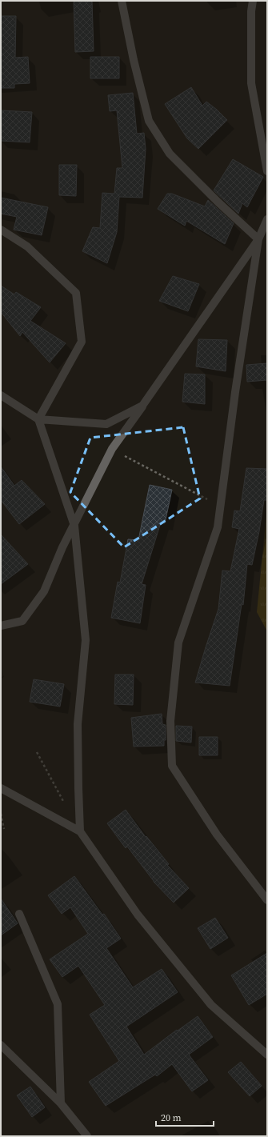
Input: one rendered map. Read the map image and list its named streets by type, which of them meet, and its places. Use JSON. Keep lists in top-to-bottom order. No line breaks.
{"scale_bar":"20 m"}
